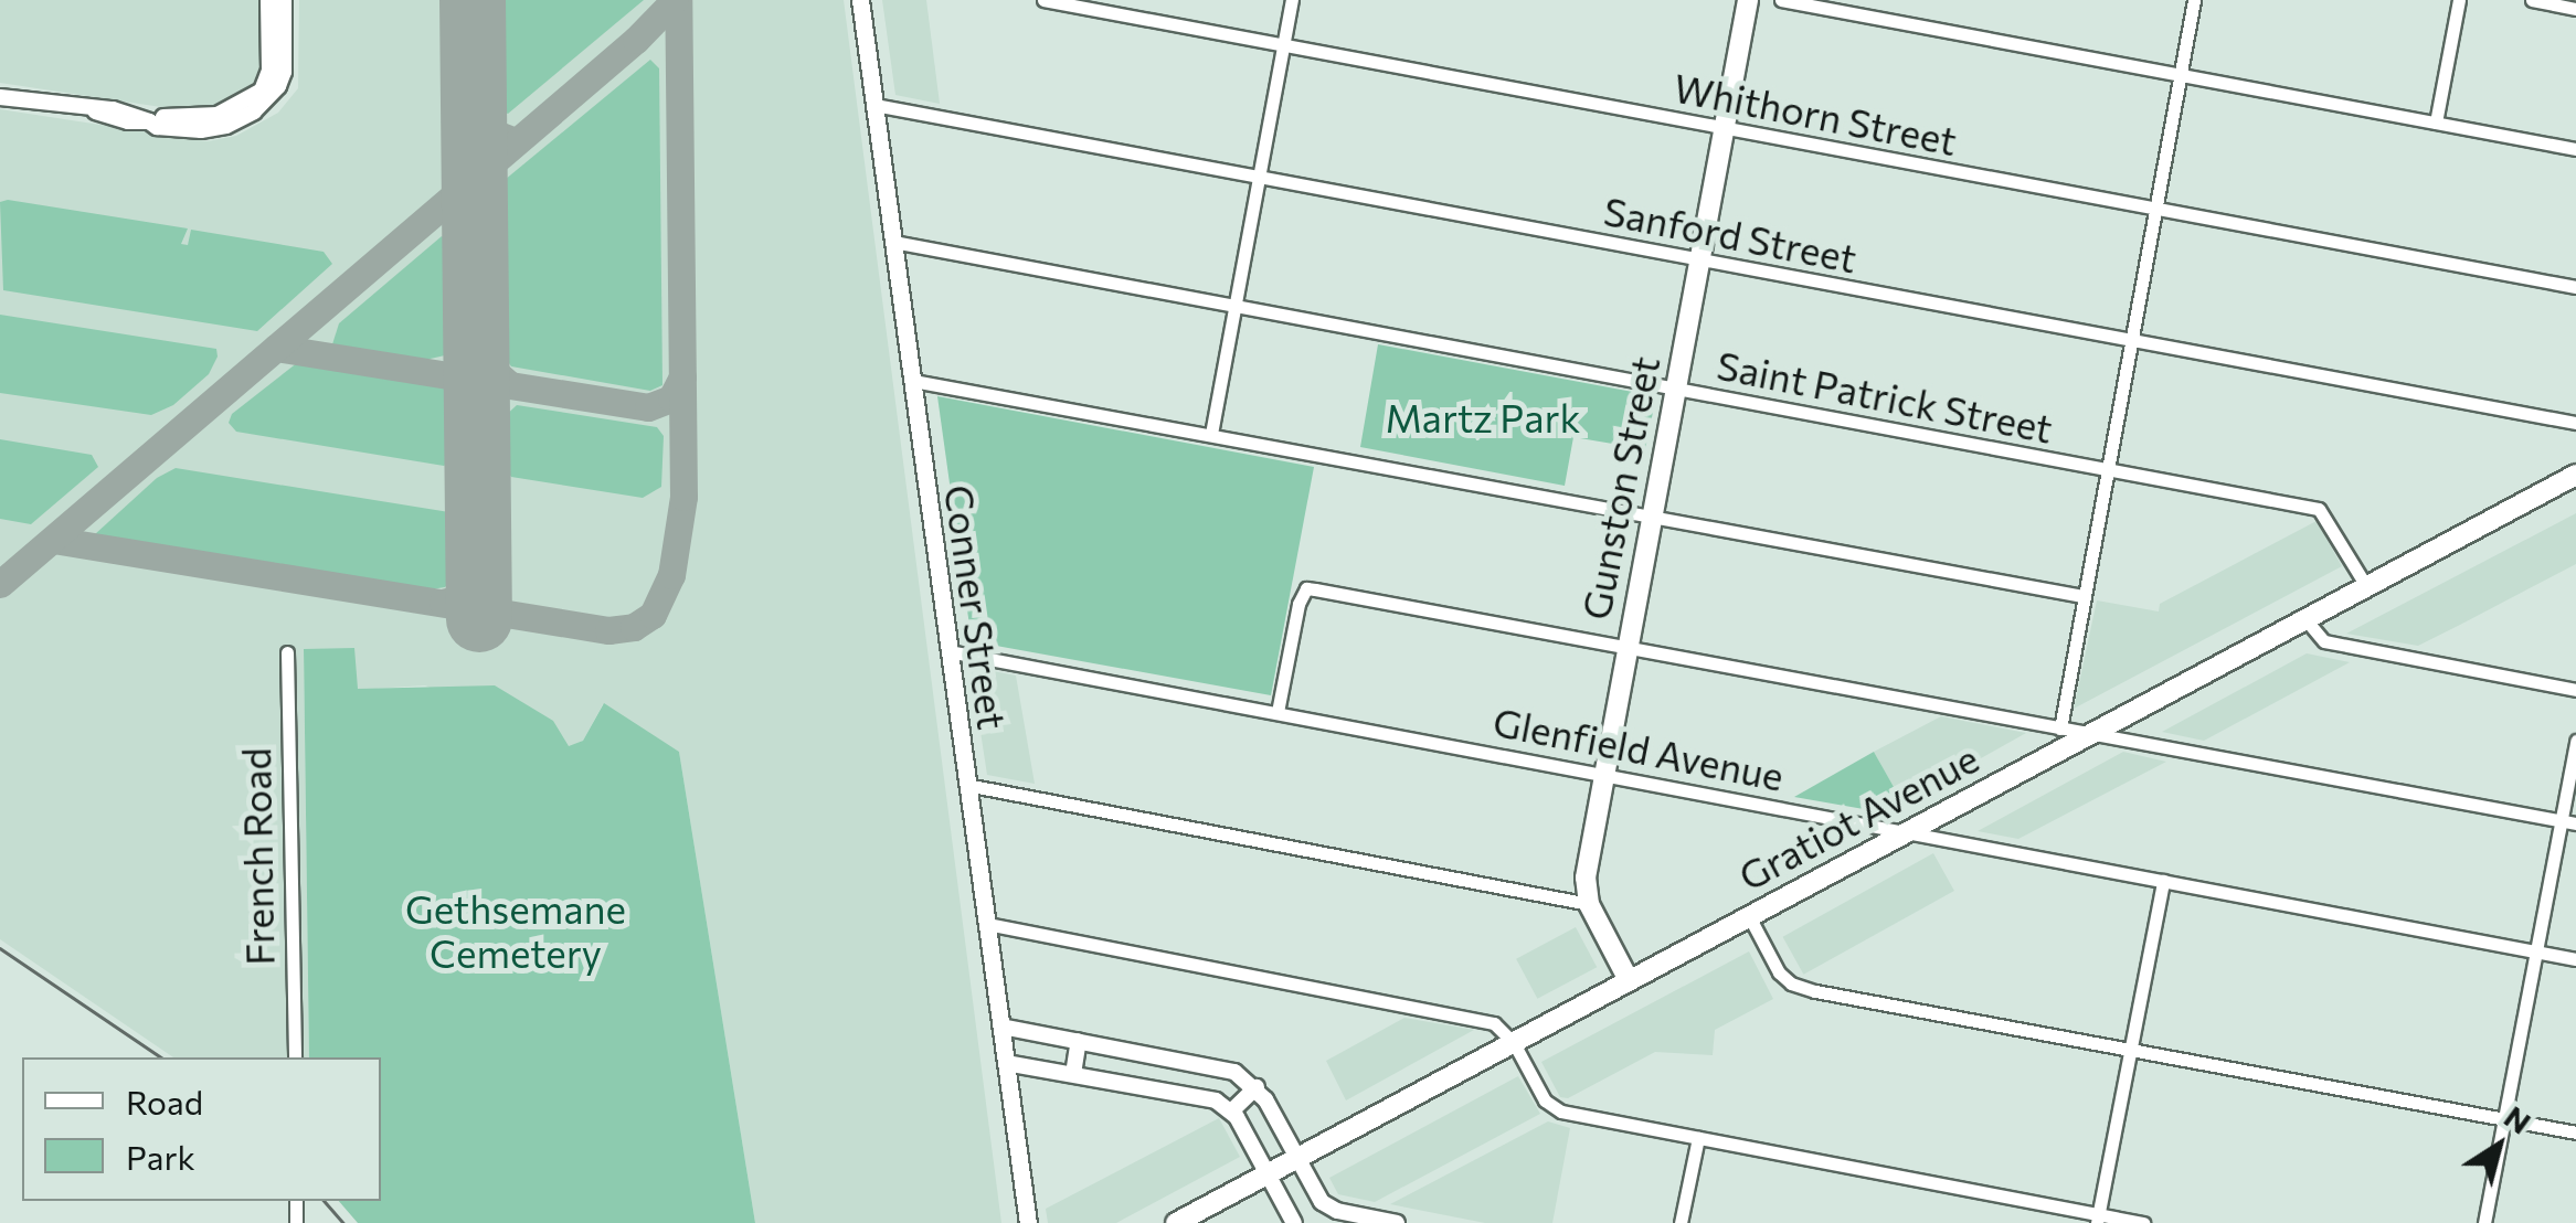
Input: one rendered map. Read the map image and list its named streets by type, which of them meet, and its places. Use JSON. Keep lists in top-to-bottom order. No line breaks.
{"streets":{"main road":["Gunston Street","Conner Street","Gratiot Avenue"],"street":["Whithorn Street","Sanford Street","Saint Patrick Street","Glenfield Avenue","French Road"]},"crossings":[["Whithorn Street","Gunston Street"],["Sanford Street","Gunston Street"],["Sanford Street","Conner Street"],["Saint Patrick Street","Gunston Street"],["Saint Patrick Street","Conner Street"],["Saint Patrick Street","Gratiot Avenue"],["Gunston Street","Glenfield Avenue"],["Gunston Street","Gratiot Avenue"],["Conner Street","Glenfield Avenue"],["Glenfield Avenue","Gratiot Avenue"]],"parks":["Martz Park","Gethsemane Cemetery"],"legend":["Road","Park"],"north":"top right"}
